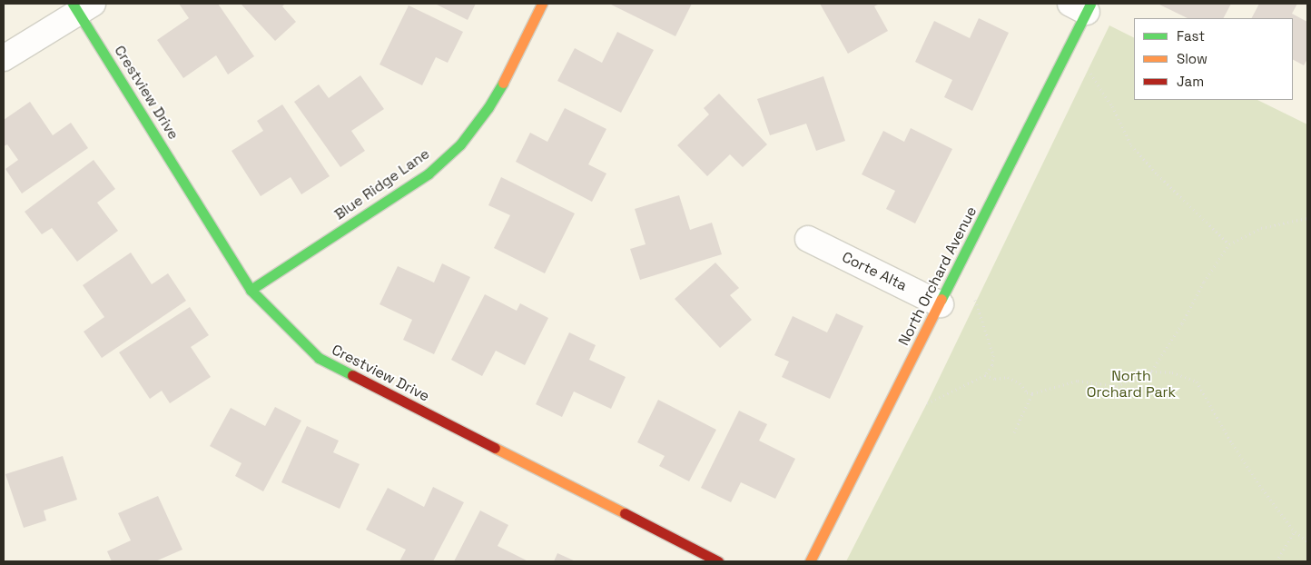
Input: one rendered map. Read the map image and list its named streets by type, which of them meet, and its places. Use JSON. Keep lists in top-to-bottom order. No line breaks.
{"streets":{"street":["Crestview Drive","Blue Ridge Lane","Corte Alta","North Orchard Avenue"]},"crossings":[["Crestview Drive","Blue Ridge Lane"],["Corte Alta","North Orchard Avenue"]],"parks":["North Orchard Park"],"legend":["Fast","Slow","Jam"]}
